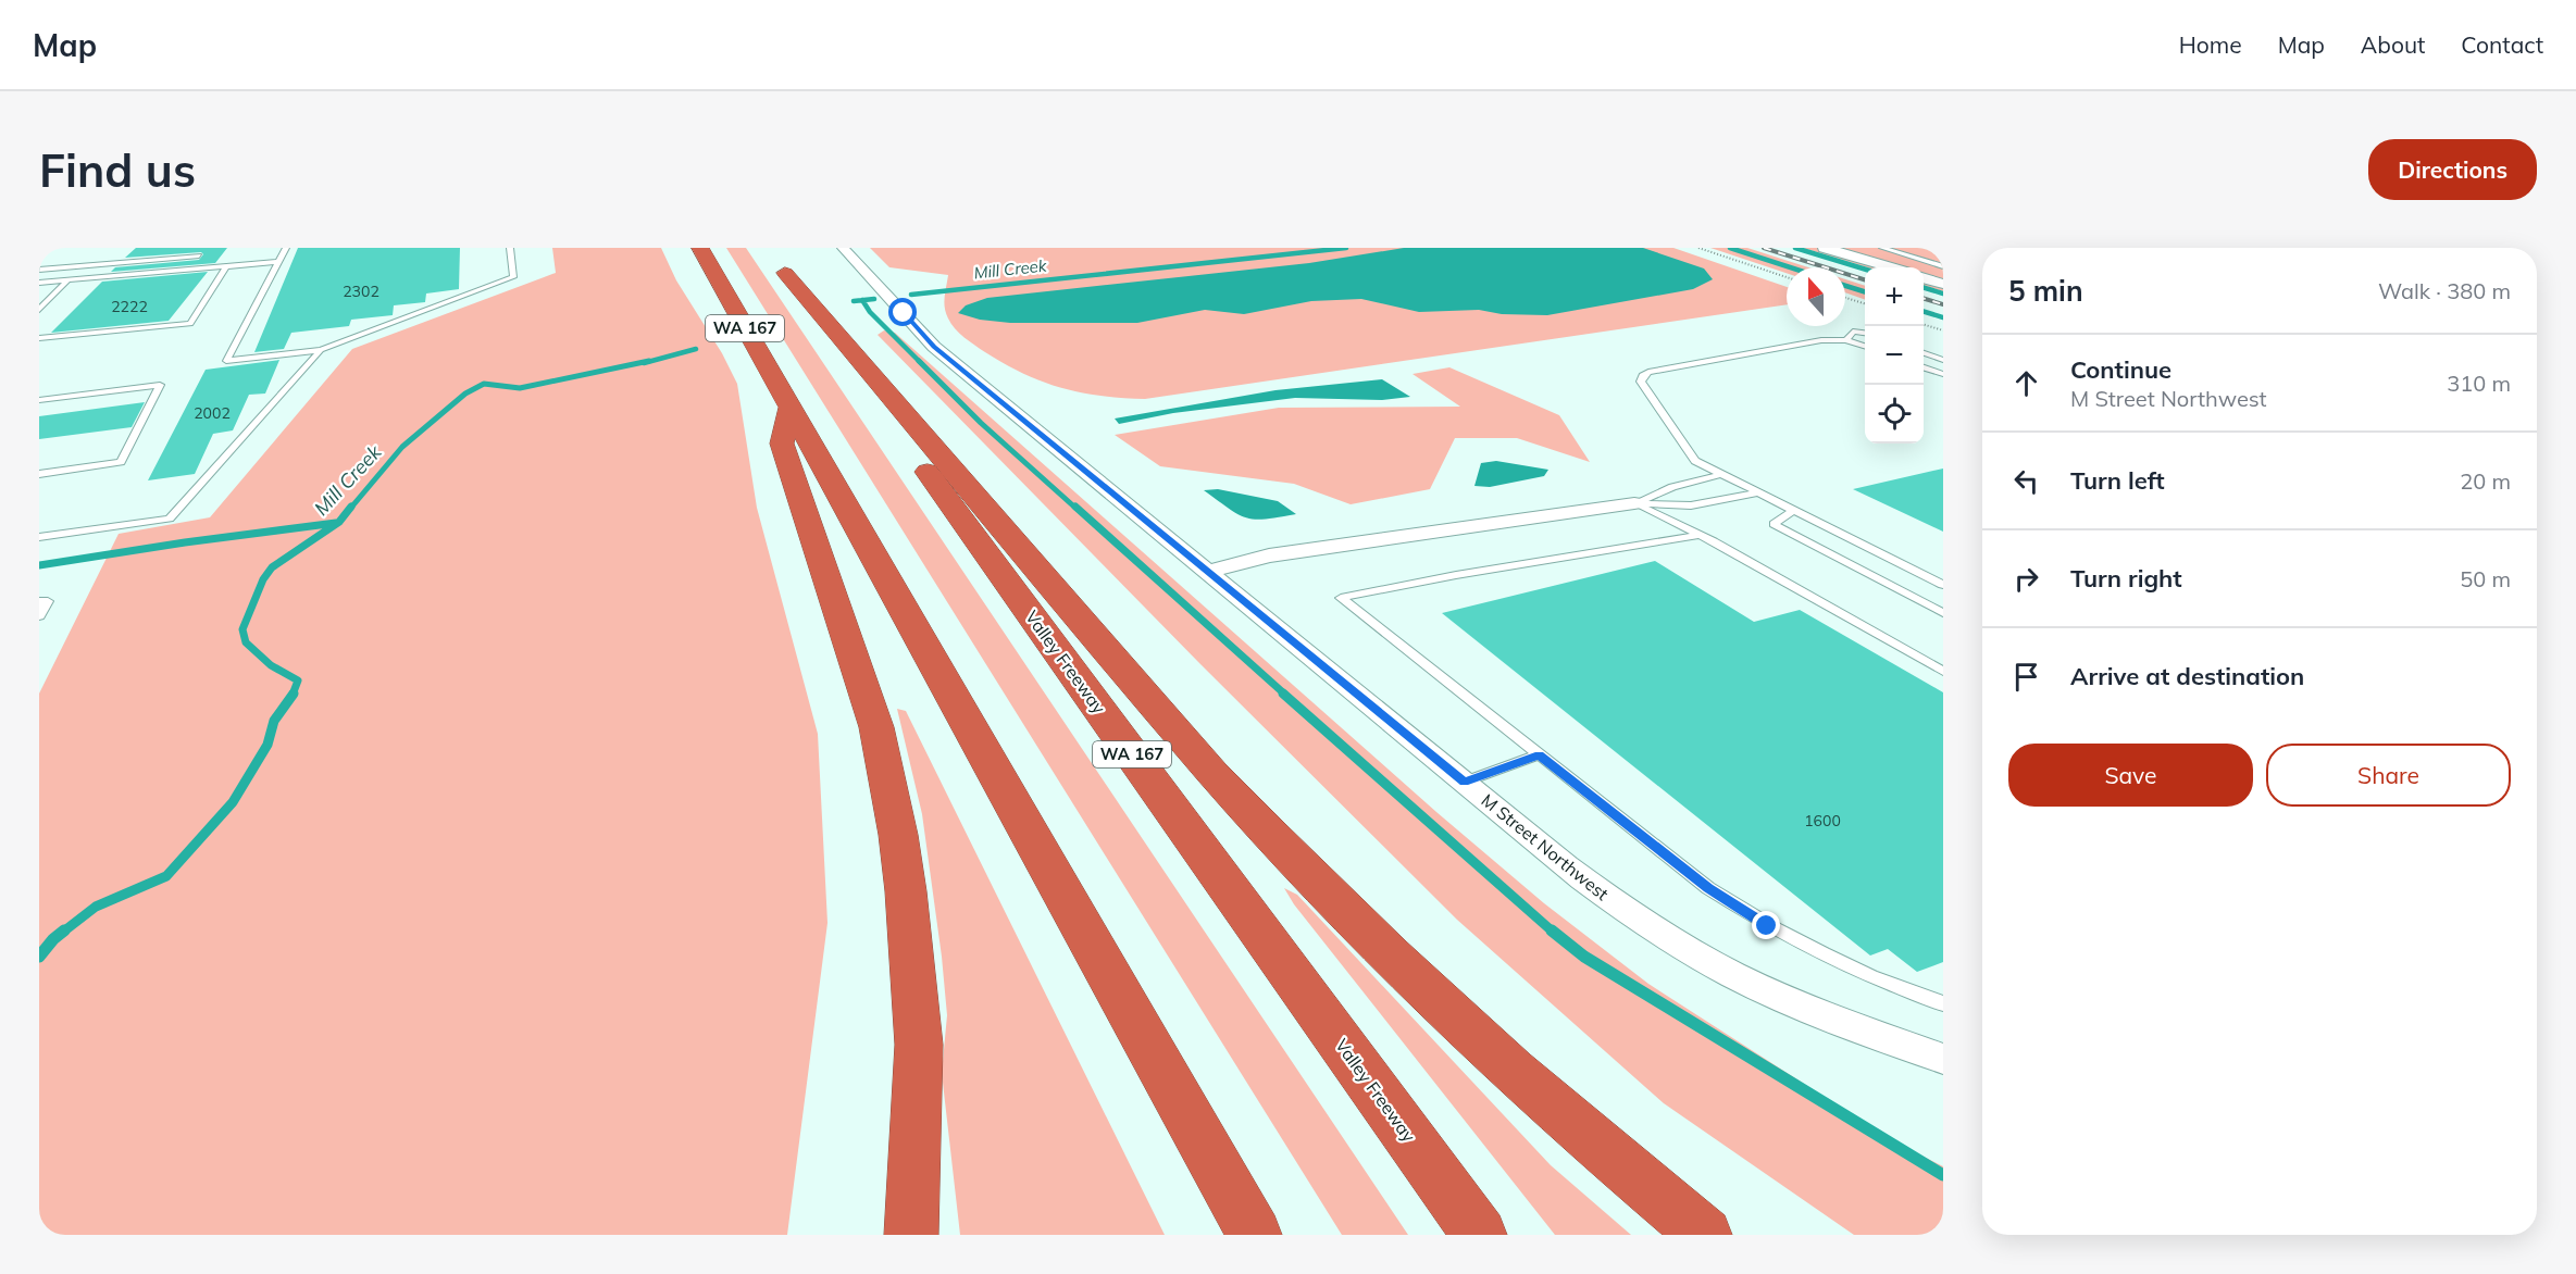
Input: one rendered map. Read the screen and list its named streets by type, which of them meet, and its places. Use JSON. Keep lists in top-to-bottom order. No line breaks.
{"streets":{"highway":["WA 167","Valley Freeway"],"street":["M Street Northwest"]},"water":["Mill Creek"],"house_numbers":["2302","2222","2002","1600"],"north":"top","page":{"header":"Map","nav":["Home","Map","About","Contact"],"buttons":["Directions",["Save","Share"]],"title":"Find us","heading":["5 min","Walk · 380 m"],"map_buttons":["+","−"],"list":[["Continue","M Street Northwest","310 m"],["Turn left","20 m"],["Turn right","50 m"],"Arrive at destination"]}}
